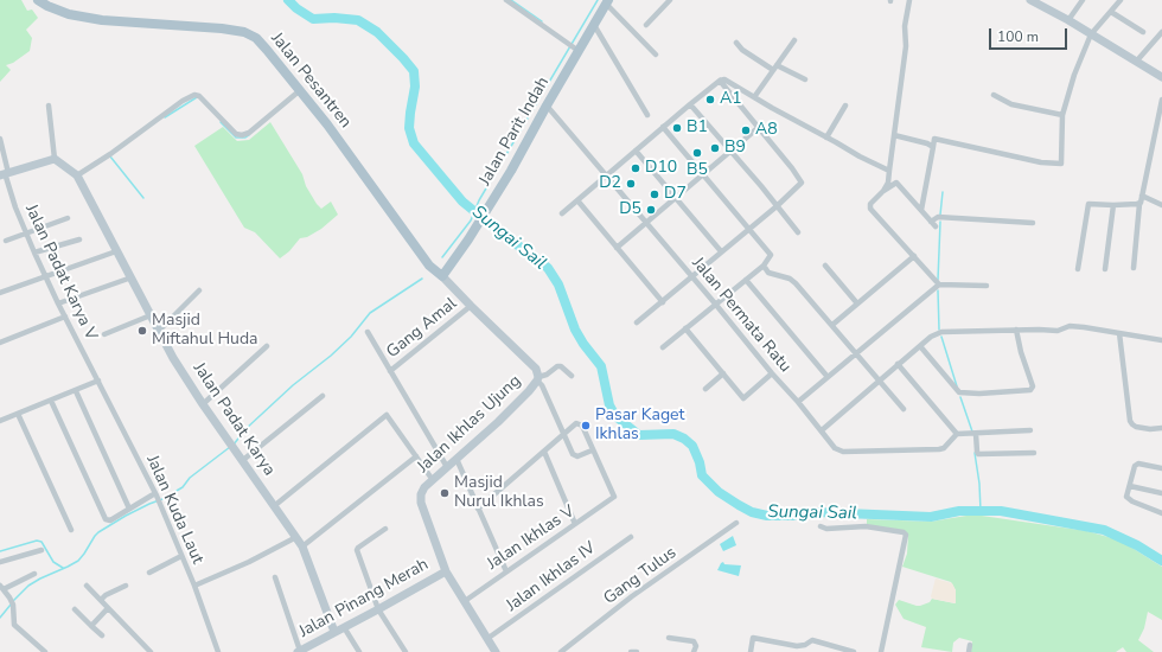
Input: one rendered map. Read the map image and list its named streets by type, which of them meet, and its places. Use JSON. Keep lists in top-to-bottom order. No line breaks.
{"streets":{"main road":["Jalan Pesantren","Jalan Parit Indah"],"street":["Jalan Padat Karya V","Jalan Permata Ratu","Gang Amal","Jalan Padat Karya","Jalan Ikhlas Ujung","Jalan Kuda Laut","Jalan Ikhlas V","Gang Tulus","Jalan Ikhlas IV","Jalan Pinang Merah"]},"crossings":[["Jalan Pesantren","Jalan Parit Indah"],["Jalan Pesantren","Jalan Ikhlas Ujung"],["Jalan Parit Indah","Jalan Permata Ratu"],["Jalan Parit Indah","Jalan Ikhlas Ujung"],["Jalan Padat Karya V","Jalan Kuda Laut"],["Gang Amal","Jalan Ikhlas Ujung"],["Jalan Padat Karya","Jalan Pinang Merah"],["Jalan Ikhlas Ujung","Jalan Ikhlas V"],["Jalan Ikhlas Ujung","Jalan Ikhlas IV"],["Jalan Ikhlas Ujung","Jalan Pinang Merah"]],"water":["Sungai Sail"],"places":["A1","B1","A8","B9","B5","D10","D2","D7","D5","Masjid Miftahul Huda","Pasar Kaget Ikhlas","Masjid Nurul Ikhlas"],"scale_bar":"100 m"}
